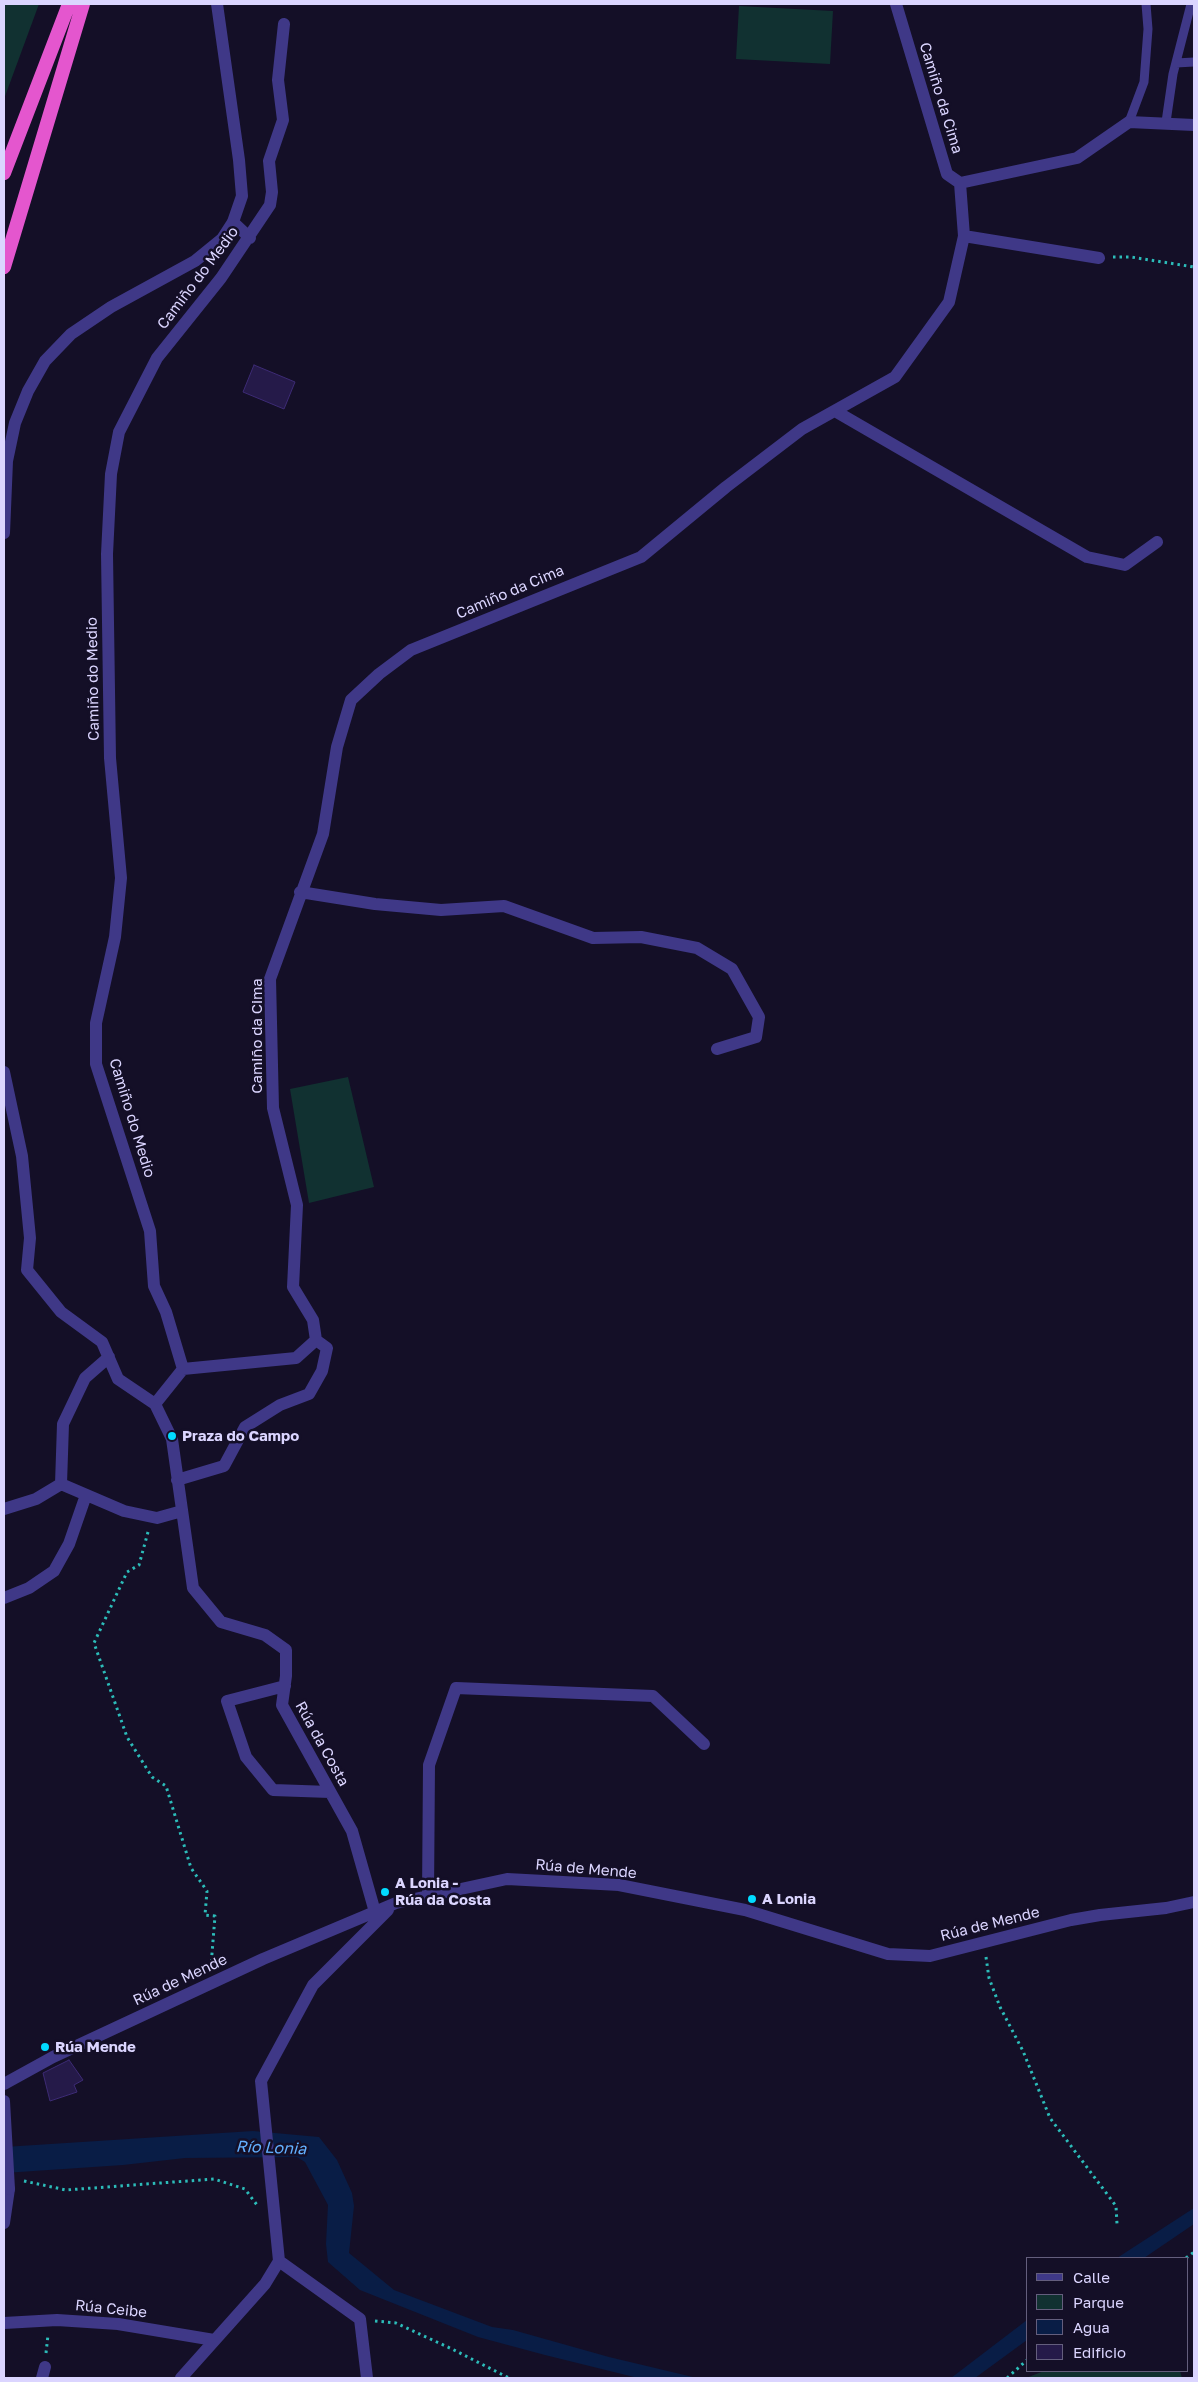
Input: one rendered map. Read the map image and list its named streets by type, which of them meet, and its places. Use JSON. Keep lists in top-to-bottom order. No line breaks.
{"streets":{"street":["Camiño da Cima","Camiño do Medio","Rúa da Costa","Rúa de Mende","Rúa Ceibe"]},"crossings":[["Camiño da Cima","Rúa da Costa"],["Rúa da Costa","Rúa de Mende"]],"water":["Río Lonia"],"places":["Praza do Campo","A Lonia - Rúa da Costa","A Lonia","Rúa Mende"],"legend":["Calle","Parque","Agua","Edificio"]}
